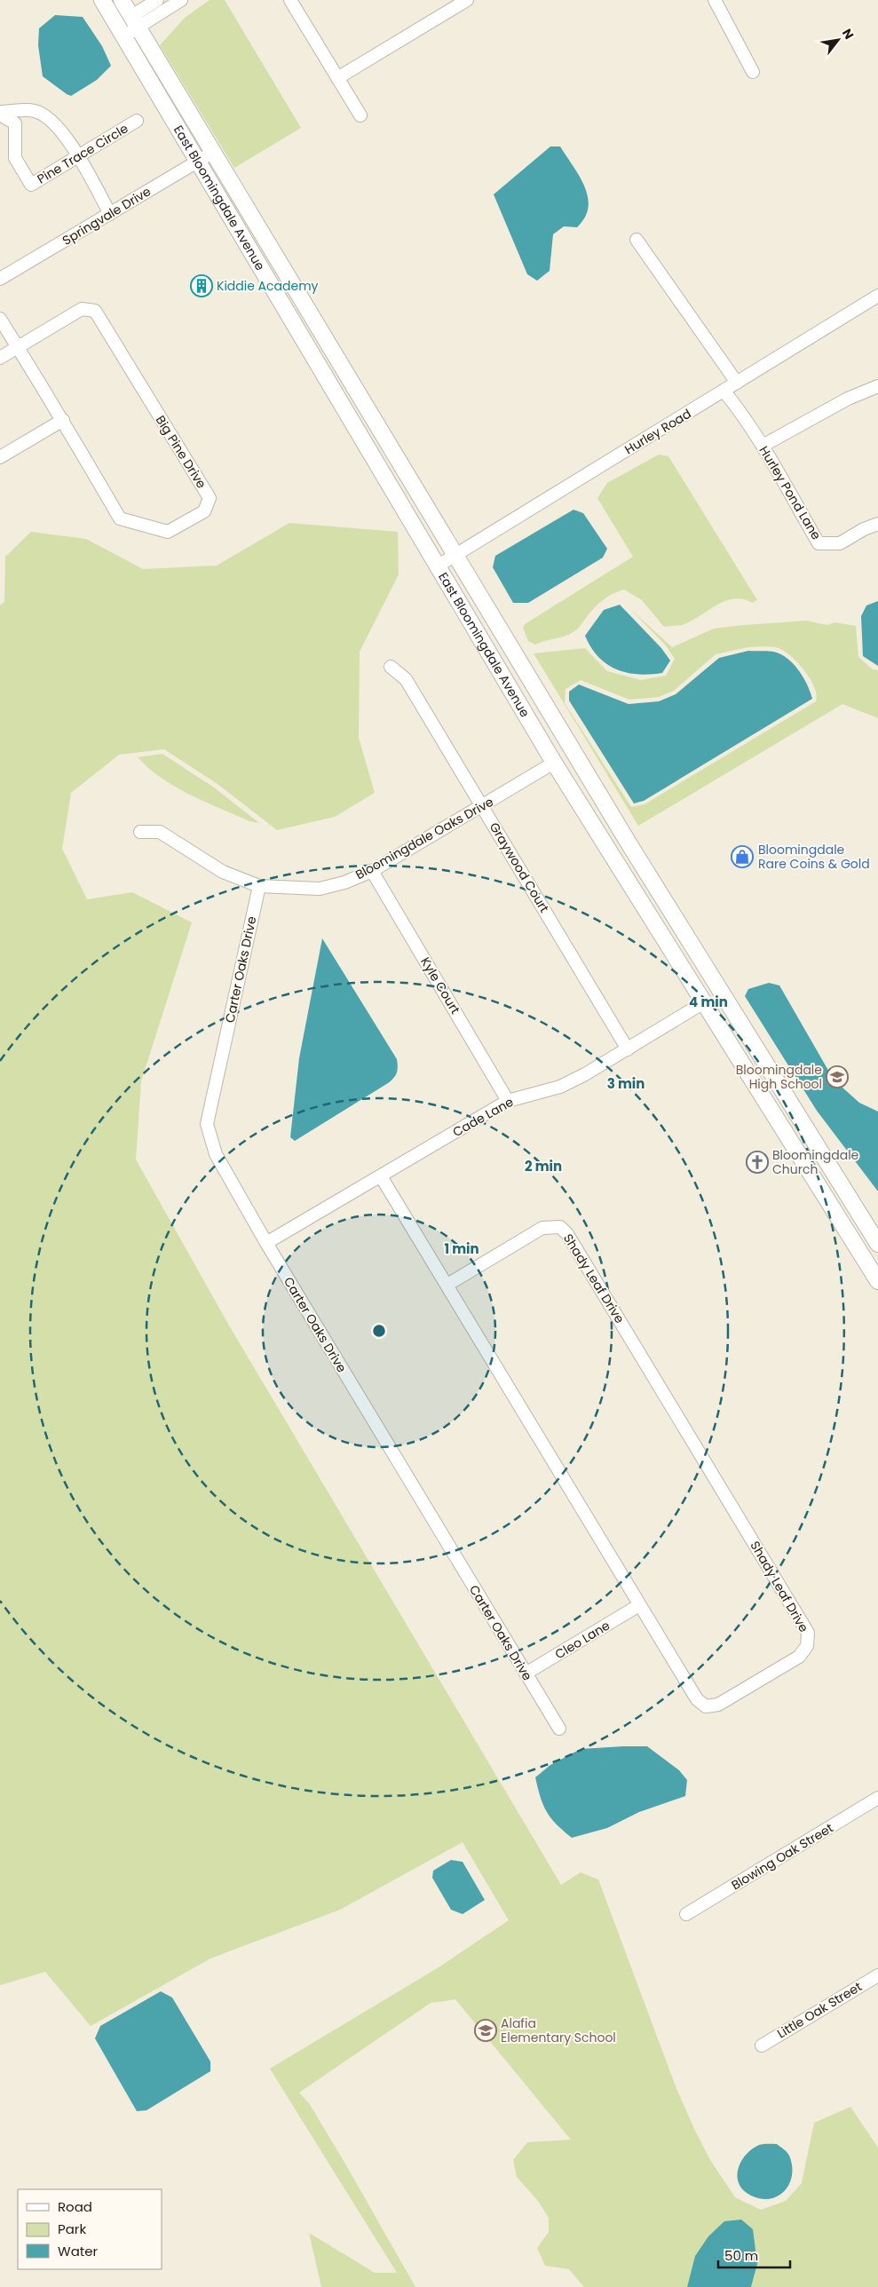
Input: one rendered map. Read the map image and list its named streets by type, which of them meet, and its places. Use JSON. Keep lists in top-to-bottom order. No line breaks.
{"streets":{"main road":["East Bloomingdale Avenue"],"street":["Pine Trace Circle","Springvale Drive","Hurley Road","Big Pine Drive","Hurley Pond Lane","Bloomingdale Oaks Drive","Graywood Court","Carter Oaks Drive","Kyle Court","Cade Lane","Shady Leaf Drive","Cleo Lane","Blowing Oak Street","Little Oak Street"]},"crossings":[["East Bloomingdale Avenue","Springvale Drive"],["East Bloomingdale Avenue","Hurley Road"],["East Bloomingdale Avenue","Bloomingdale Oaks Drive"],["East Bloomingdale Avenue","Cade Lane"],["Hurley Road","Hurley Pond Lane"],["Bloomingdale Oaks Drive","Graywood Court"],["Bloomingdale Oaks Drive","Carter Oaks Drive"],["Bloomingdale Oaks Drive","Kyle Court"],["Graywood Court","Cade Lane"],["Carter Oaks Drive","Cade Lane"],["Carter Oaks Drive","Cleo Lane"],["Kyle Court","Cade Lane"],["Cade Lane","Shady Leaf Drive"],["Shady Leaf Drive","Cleo Lane"]],"places":{"building":["Kiddie Academy"],"shop":["Bloomingdale Rare Coins & Gold"],"school or university":["Bloomingdale High School","Alafia Elementary School"],"church":["Bloomingdale Church"]},"legend":["Road","Park","Water"],"scale_bar":"50 m","north":"top right","rings":["4 min","3 min","2 min","1 min"]}
